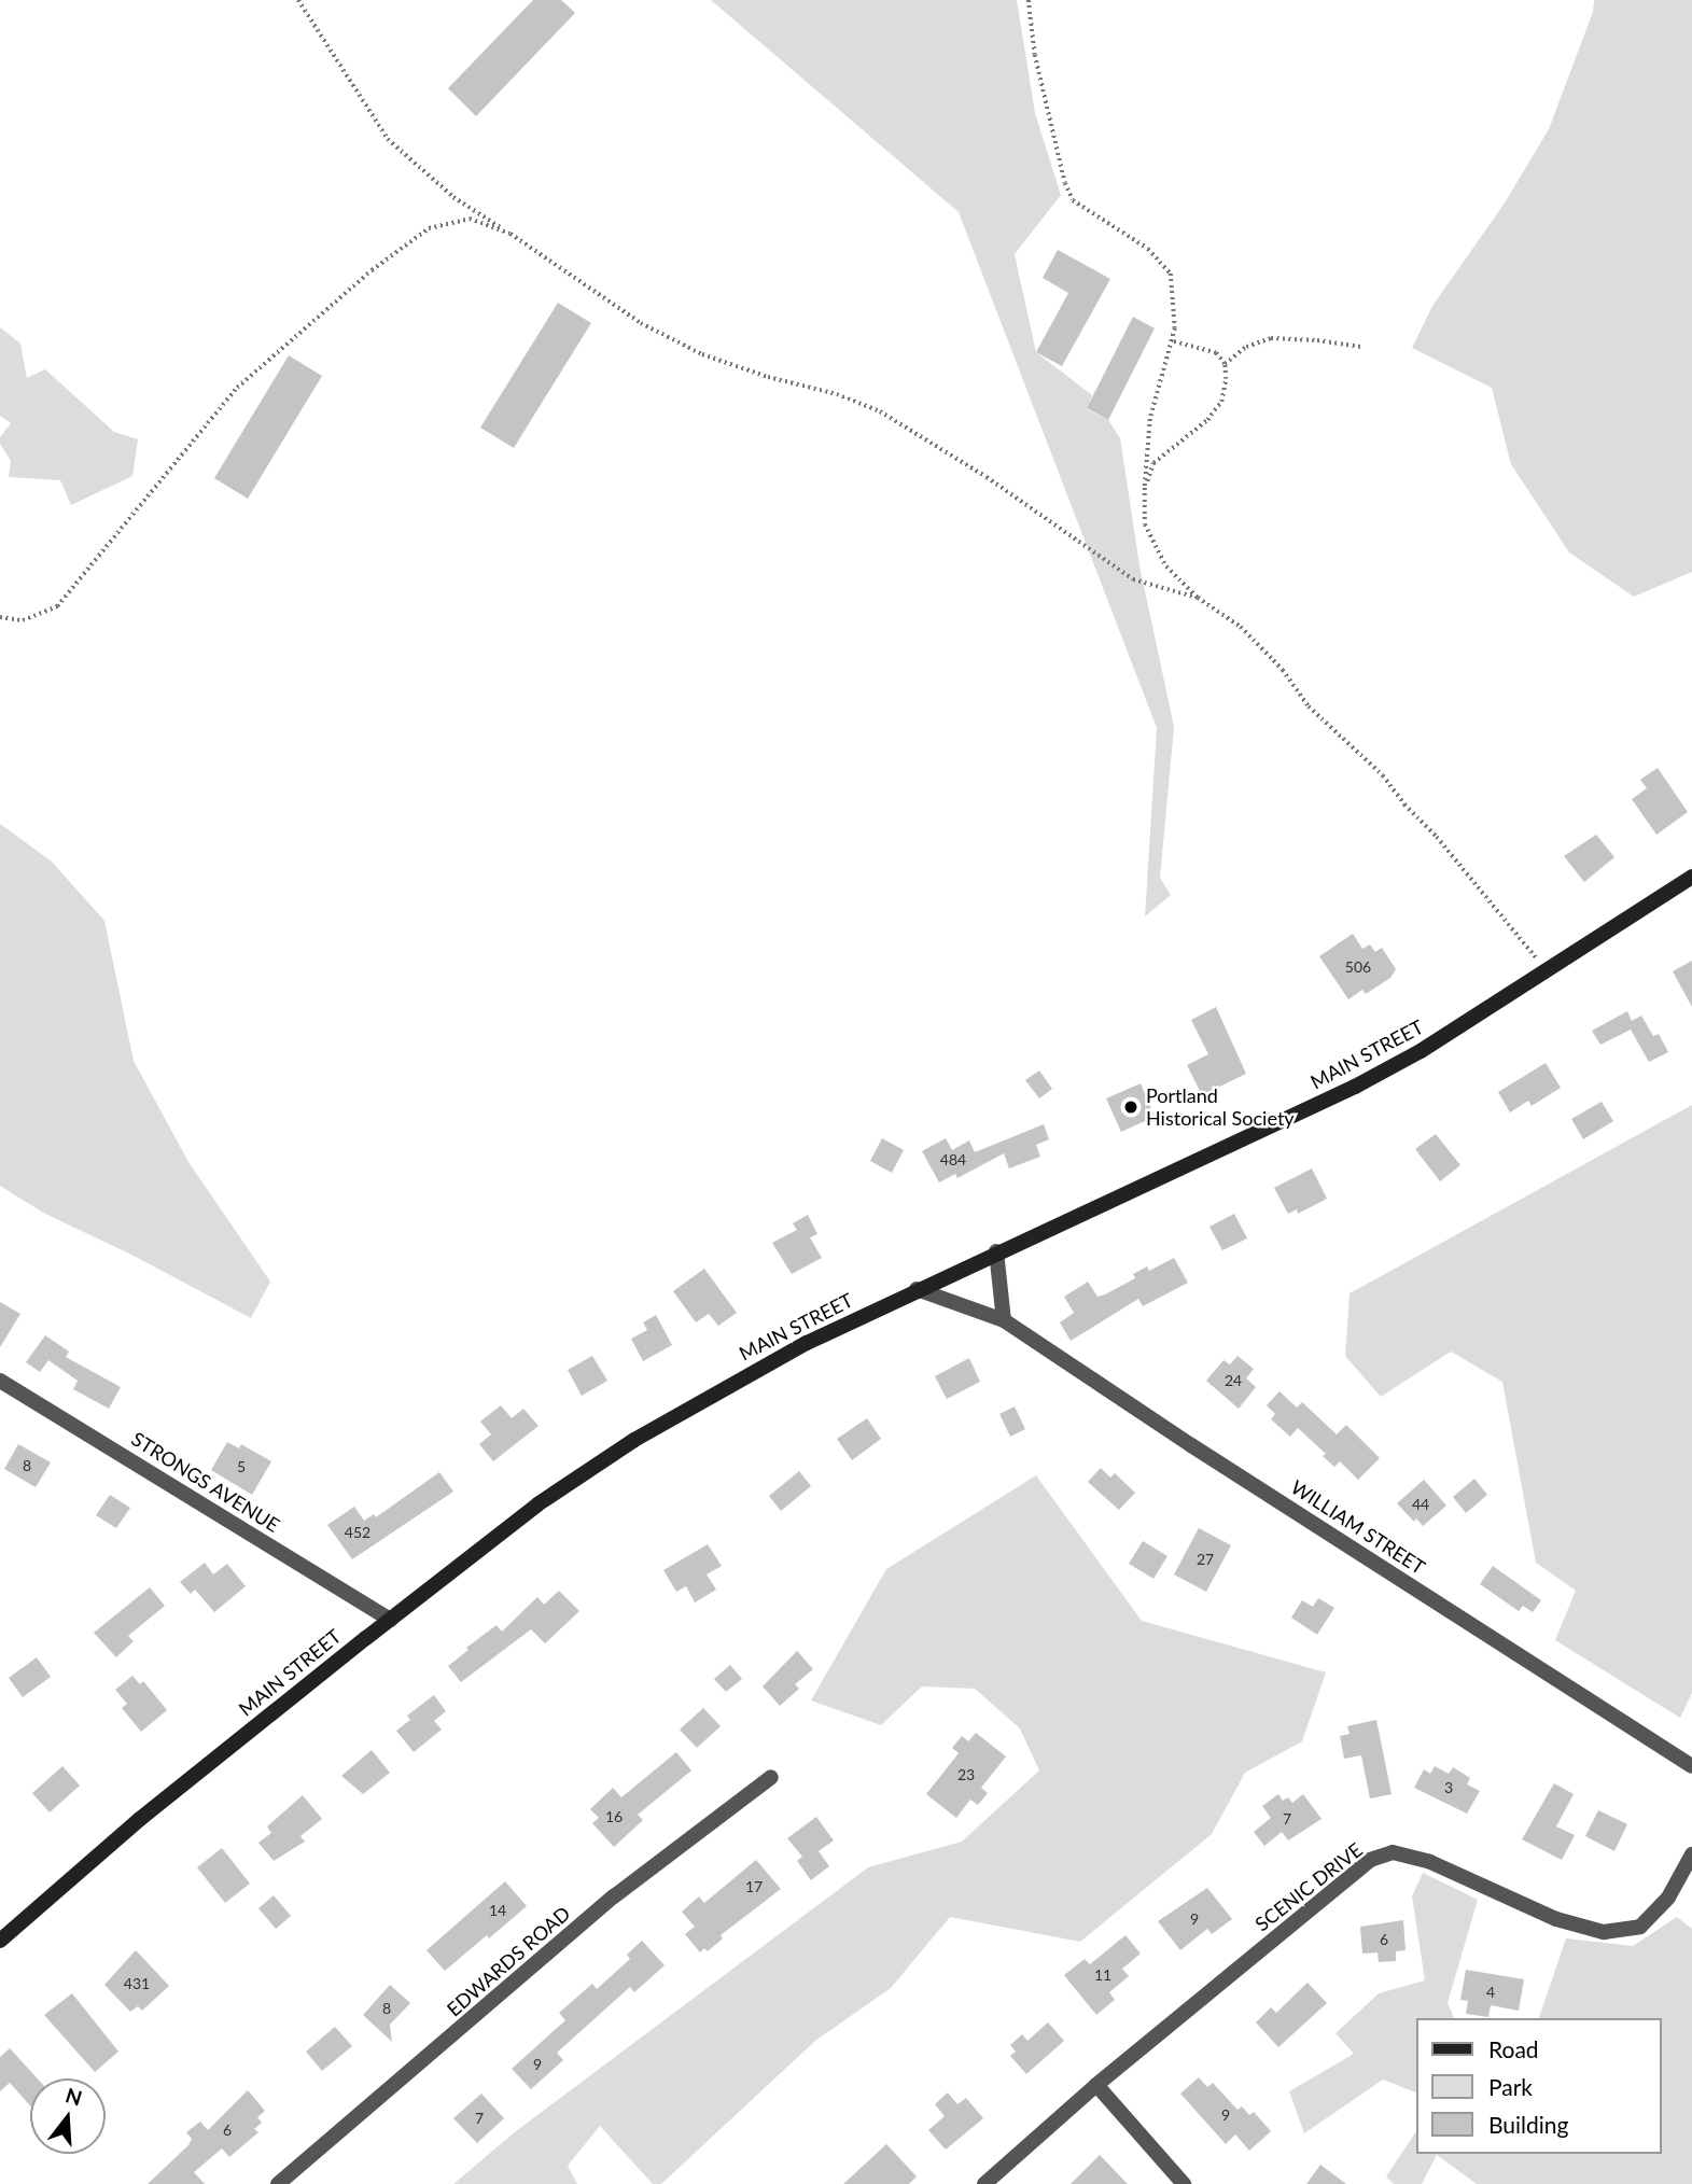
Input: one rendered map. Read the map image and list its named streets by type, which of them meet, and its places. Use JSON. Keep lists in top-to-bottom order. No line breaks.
{"streets":{"main road":["MAIN STREET"],"street":["STRONGS AVENUE","WILLIAM STREET","SCENIC DRIVE","EDWARDS ROAD"]},"crossings":[["MAIN STREET","STRONGS AVENUE"],["MAIN STREET","WILLIAM STREET"]],"places":["Portland Historical Society"],"house_numbers":["506","484","24","8","5","44","452","27","23","3","16","7","17","14","9","6","11","431","4","8","9","9","7","6"],"legend":["Road","Park","Building"],"north":"top"}
